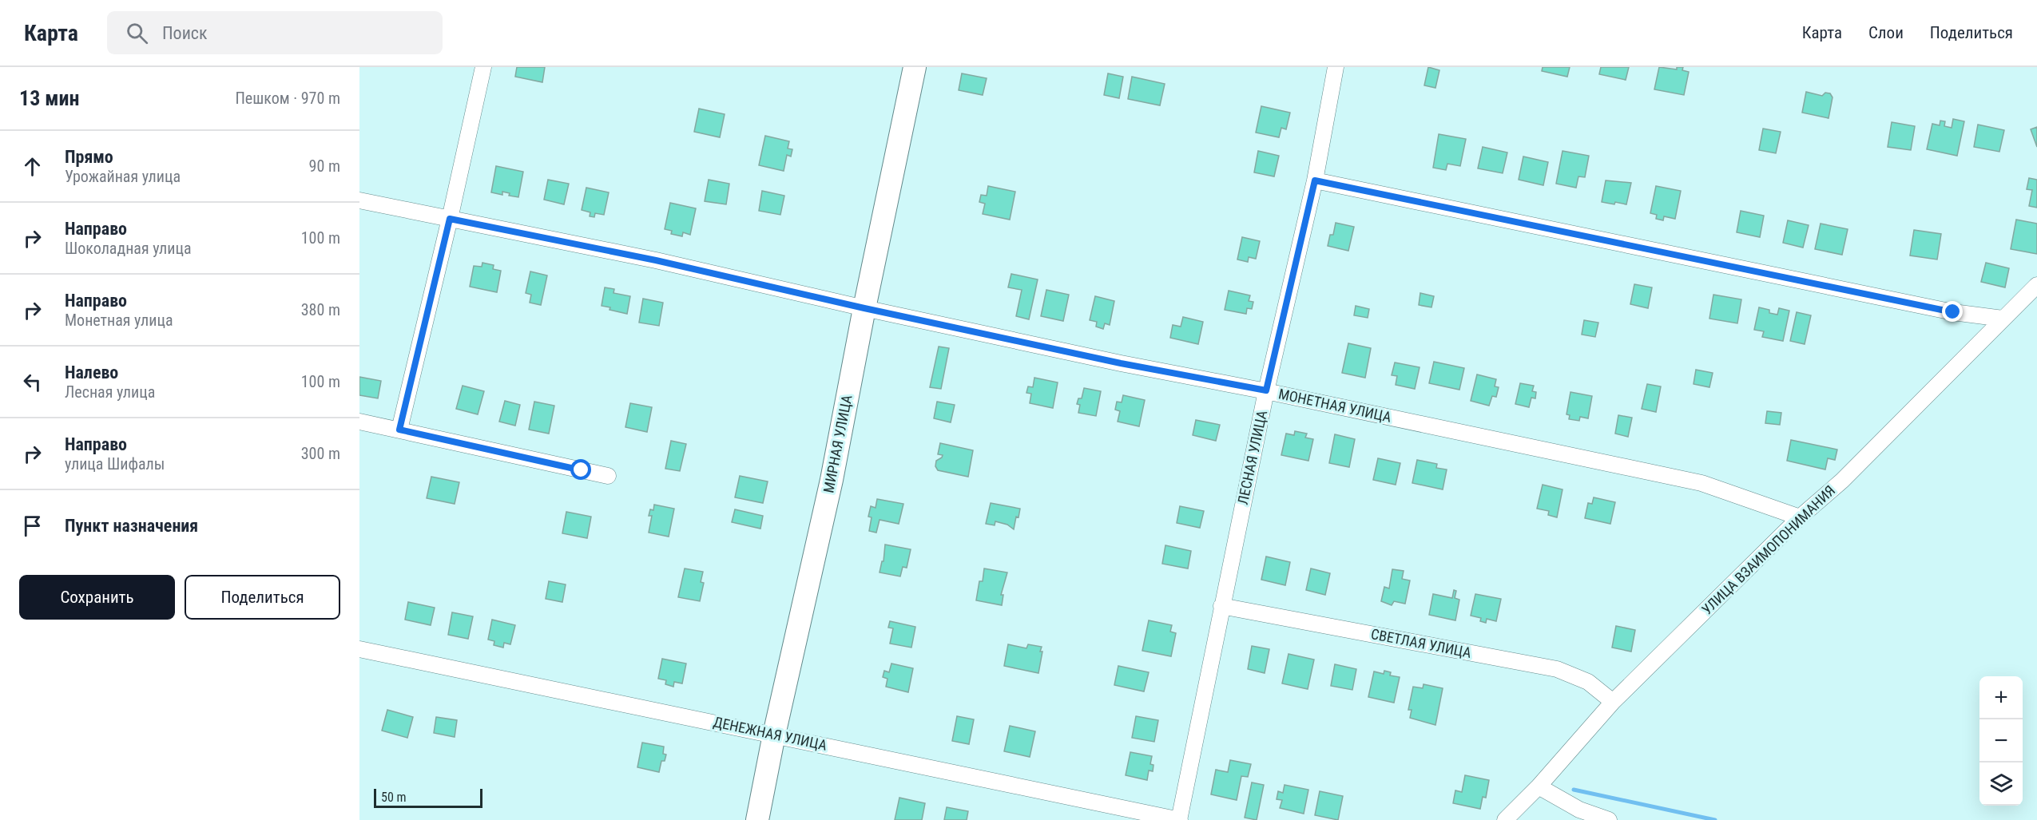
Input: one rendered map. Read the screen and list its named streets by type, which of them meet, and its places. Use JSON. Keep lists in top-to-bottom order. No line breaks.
{"streets":{"street":["МОНЕТНАЯ УЛИЦА","МИРНАЯ УЛИЦА","ЛЕСНАЯ УЛИЦА","УЛИЦА ВЗАИМОПОНИМАНИЯ","СВЕТЛАЯ УЛИЦА","ДЕНЕЖНАЯ УЛИЦА"]},"crossings":[["МОНЕТНАЯ УЛИЦА","МИРНАЯ УЛИЦА"],["МОНЕТНАЯ УЛИЦА","ЛЕСНАЯ УЛИЦА"],["МОНЕТНАЯ УЛИЦА","УЛИЦА ВЗАИМОПОНИМАНИЯ"],["МИРНАЯ УЛИЦА","ДЕНЕЖНАЯ УЛИЦА"],["ЛЕСНАЯ УЛИЦА","СВЕТЛАЯ УЛИЦА"],["ЛЕСНАЯ УЛИЦА","ДЕНЕЖНАЯ УЛИЦА"],["УЛИЦА ВЗАИМОПОНИМАНИЯ","СВЕТЛАЯ УЛИЦА"]],"scale_bar":"50 m","page":{"header":"Карта","search":"Поиск","nav":["Карта","Слои","Поделиться"],"heading":["13 мин","Пешком · 970 m"],"list":[["Прямо","Урожайная улица","90 m"],["Направо","Шоколадная улица","100 m"],["Направо","Монетная улица","380 m"],["Налево","Лесная улица","100 m"],["Направо","улица Шифалы","300 m"],"Пункт назначения"],"buttons":["Сохранить","Поделиться"],"map_buttons":["+","−"],"scale":"50 m"}}
